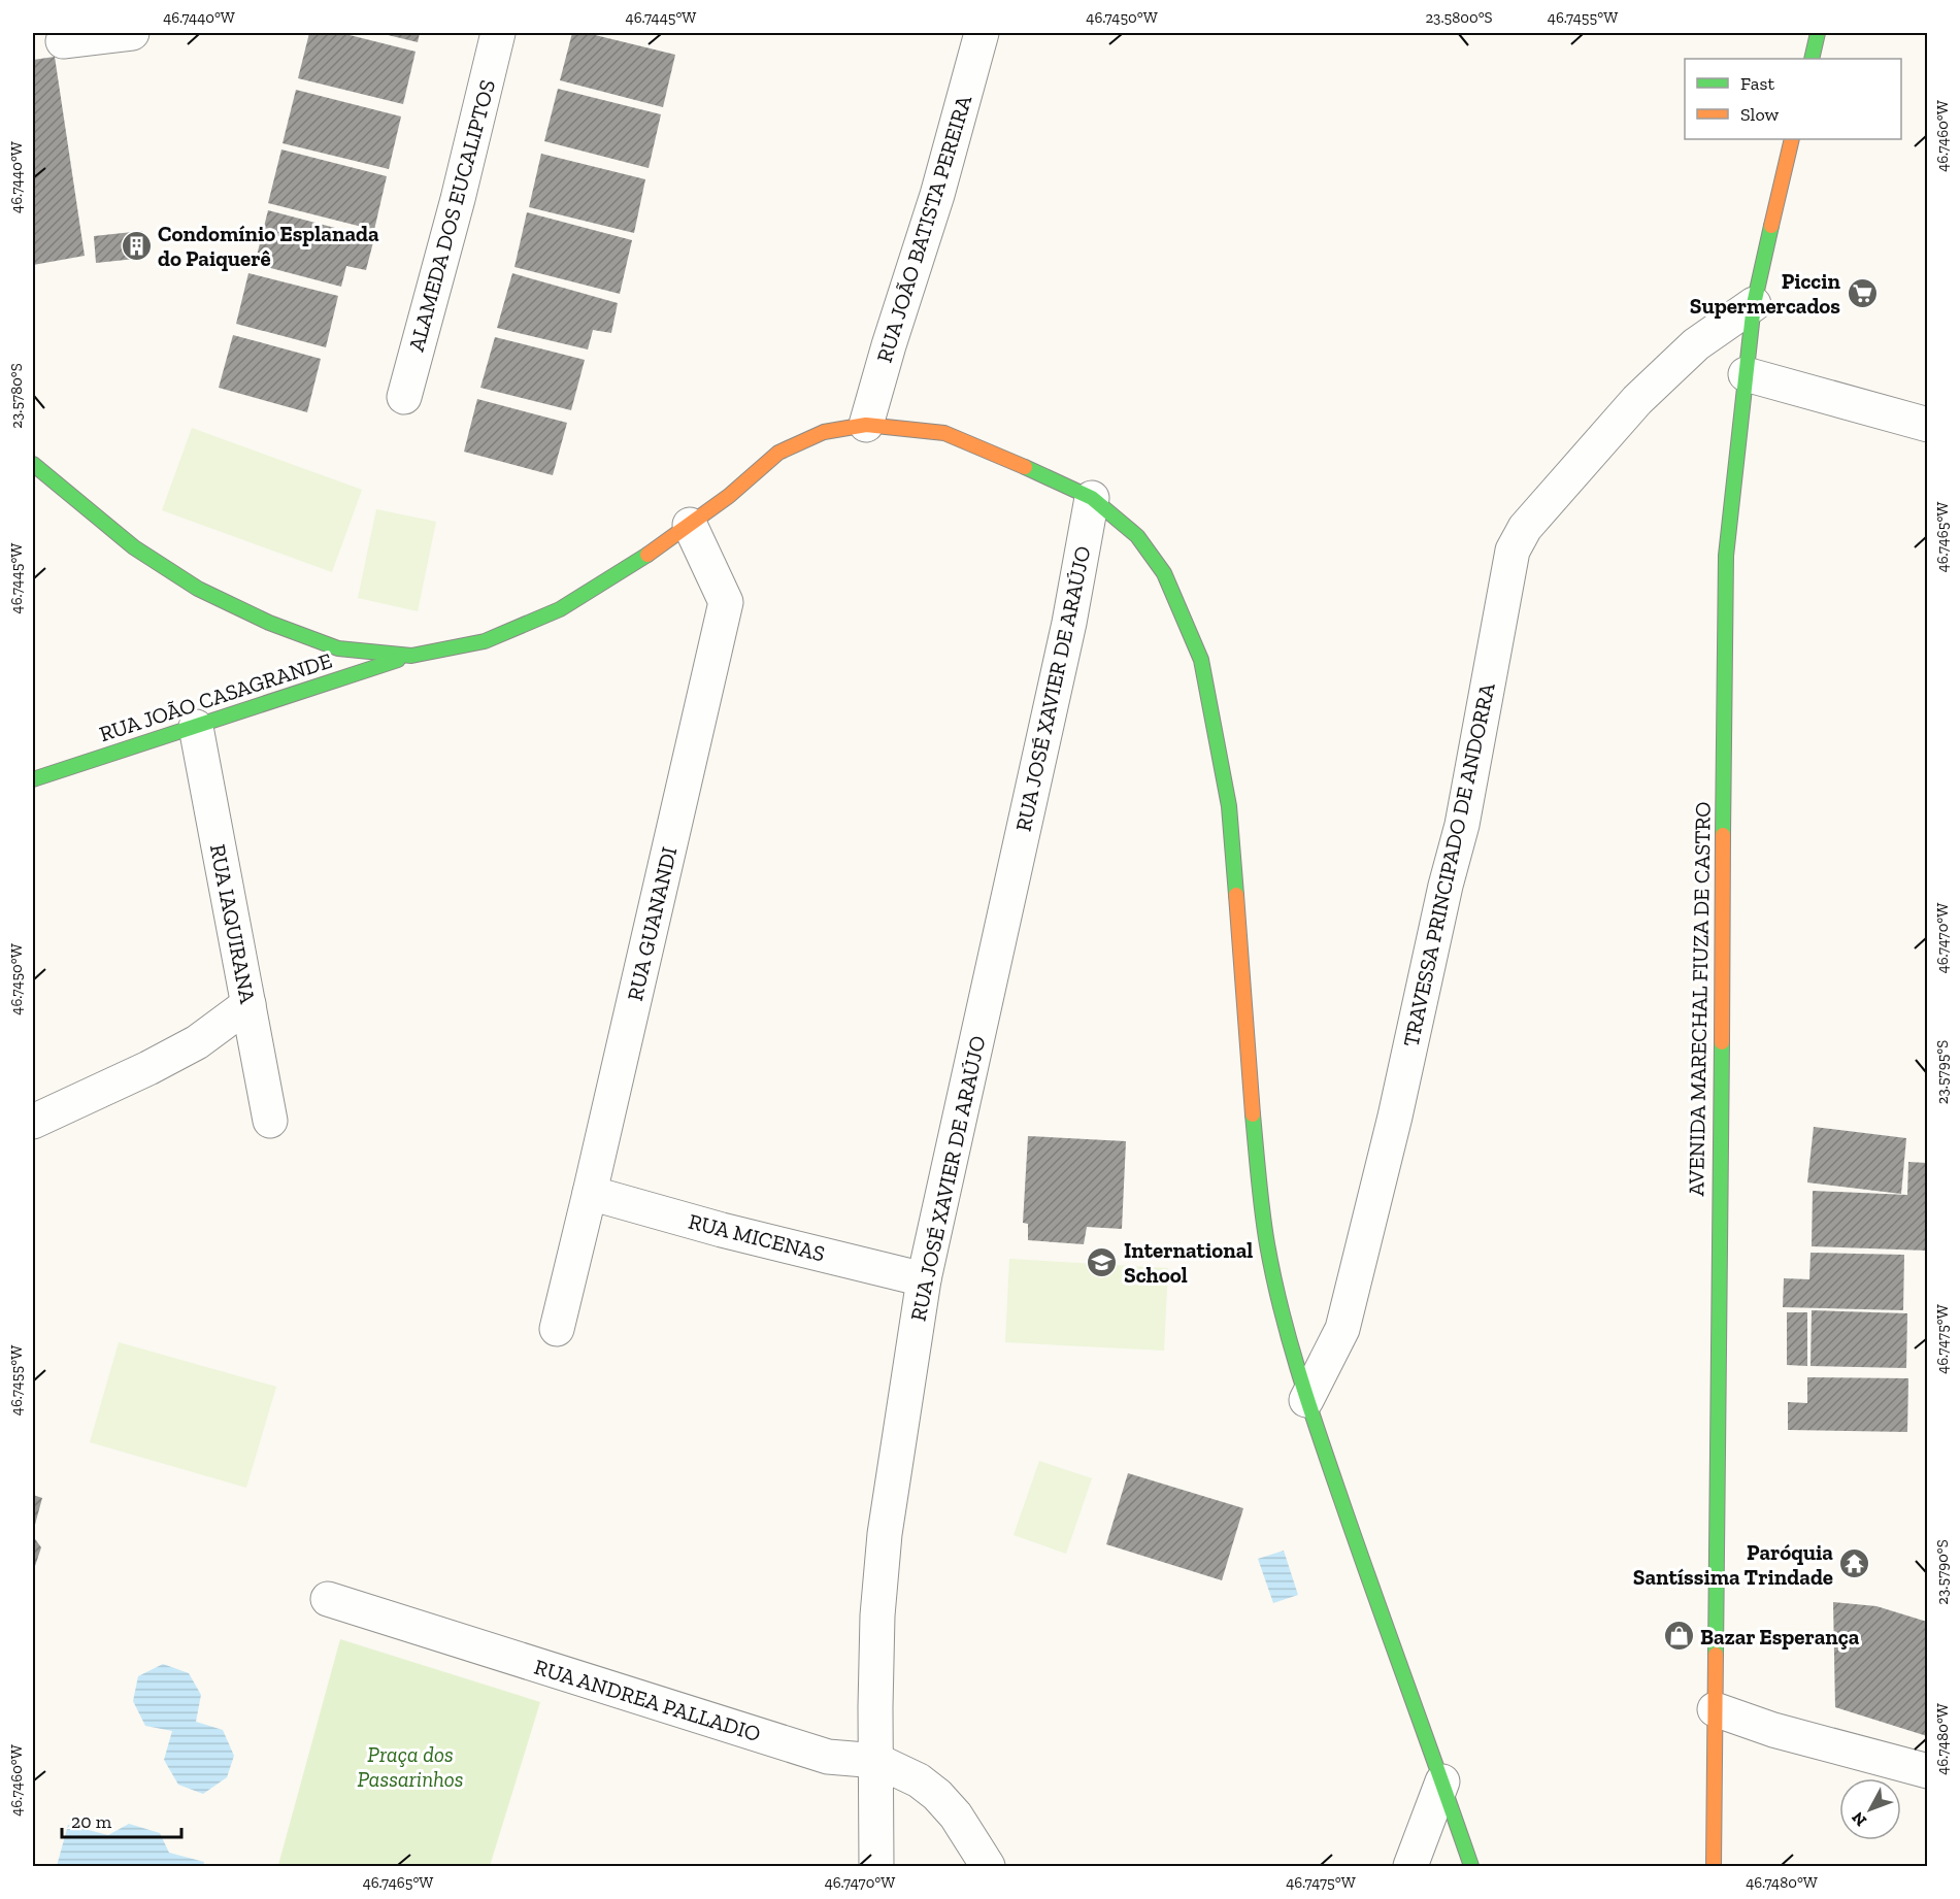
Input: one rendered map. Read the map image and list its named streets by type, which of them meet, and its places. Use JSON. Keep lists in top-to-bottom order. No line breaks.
{"streets":{"main road":["RUA JOÃO CASAGRANDE","AVENIDA MARECHAL FIUZA DE CASTRO"],"street":["ALAMEDA DOS EUCALIPTOS","RUA JOÃO BATISTA PEREIRA","RUA JOSÉ XAVIER DE ARAÚJO","TRAVESSA PRINCIPADO DE ANDORRA","RUA IAQUIRANA","RUA GUANANDI","RUA MICENAS","RUA ANDREA PALLADIO"]},"crossings":[["RUA JOSÉ XAVIER DE ARAÚJO","RUA MICENAS"],["RUA JOSÉ XAVIER DE ARAÚJO","RUA ANDREA PALLADIO"],["RUA JOÃO CASAGRANDE","RUA IAQUIRANA"],["TRAVESSA PRINCIPADO DE ANDORRA","AVENIDA MARECHAL FIUZA DE CASTRO"],["RUA GUANANDI","RUA MICENAS"]],"parks":["Praça dos Passarinhos"],"places":{"building":["Condomínio Esplanada do Paiquerê"],"supermarket":["Piccin Supermercados"],"school or university":["International School"],"temple":["Paróquia Santíssima Trindade"],"shop":["Bazar Esperança"]},"legend":["Fast","Slow"],"scale_bar":"20 m","north":"bottom left","coordinates":["46.7440°W","46.7445°W","46.7450°W","23.5800°S","46.7455°W","46.7460°W","23.5780°S","46.7465°W","46.7470°W","23.5795°S","46.7475°W","23.5790°S","46.7480°W"]}
